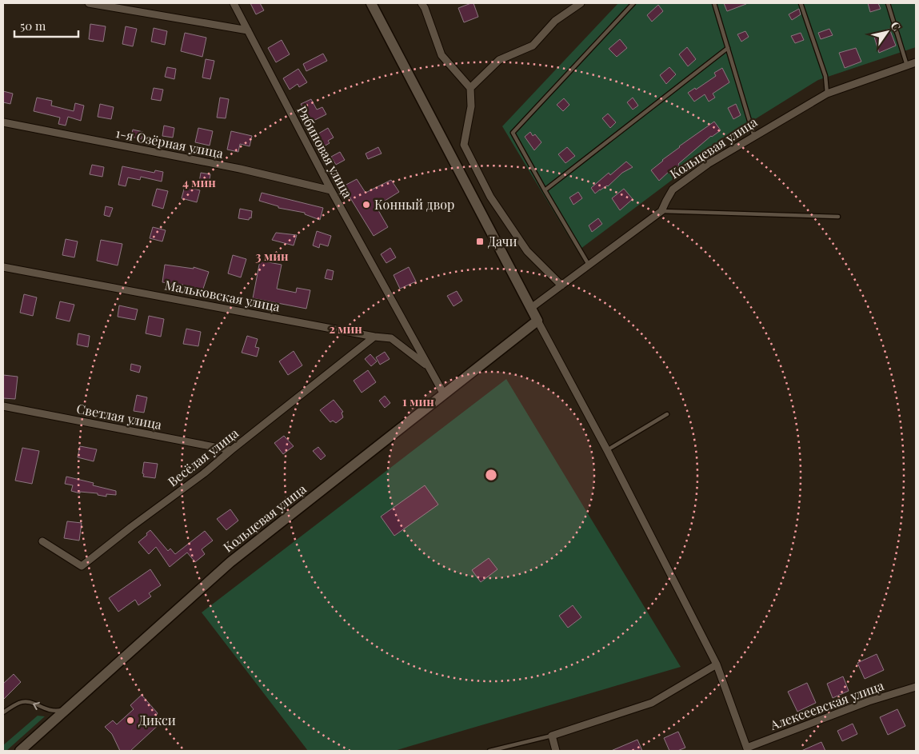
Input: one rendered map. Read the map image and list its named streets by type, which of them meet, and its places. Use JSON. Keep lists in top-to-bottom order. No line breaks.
{"streets":{"street":["1-я Озёрная улица","Кольцевая улица","Рябиновая улица","Мальковская улица","Светлая улица","Весёлая улица","Алексеевская улица"]},"crossings":[["1-я Озёрная улица","Рябиновая улица"],["Кольцевая улица","Рябиновая улица"],["Рябиновая улица","Мальковская улица"],["Мальковская улица","Весёлая улица"],["Светлая улица","Весёлая улица"]],"places":{"other":["Конный двор","Дикси"],"transit":["Дачи"]},"scale_bar":"50 m","north":"top right","rings":["4 мин","3 мин","2 мин","1 мин"]}
